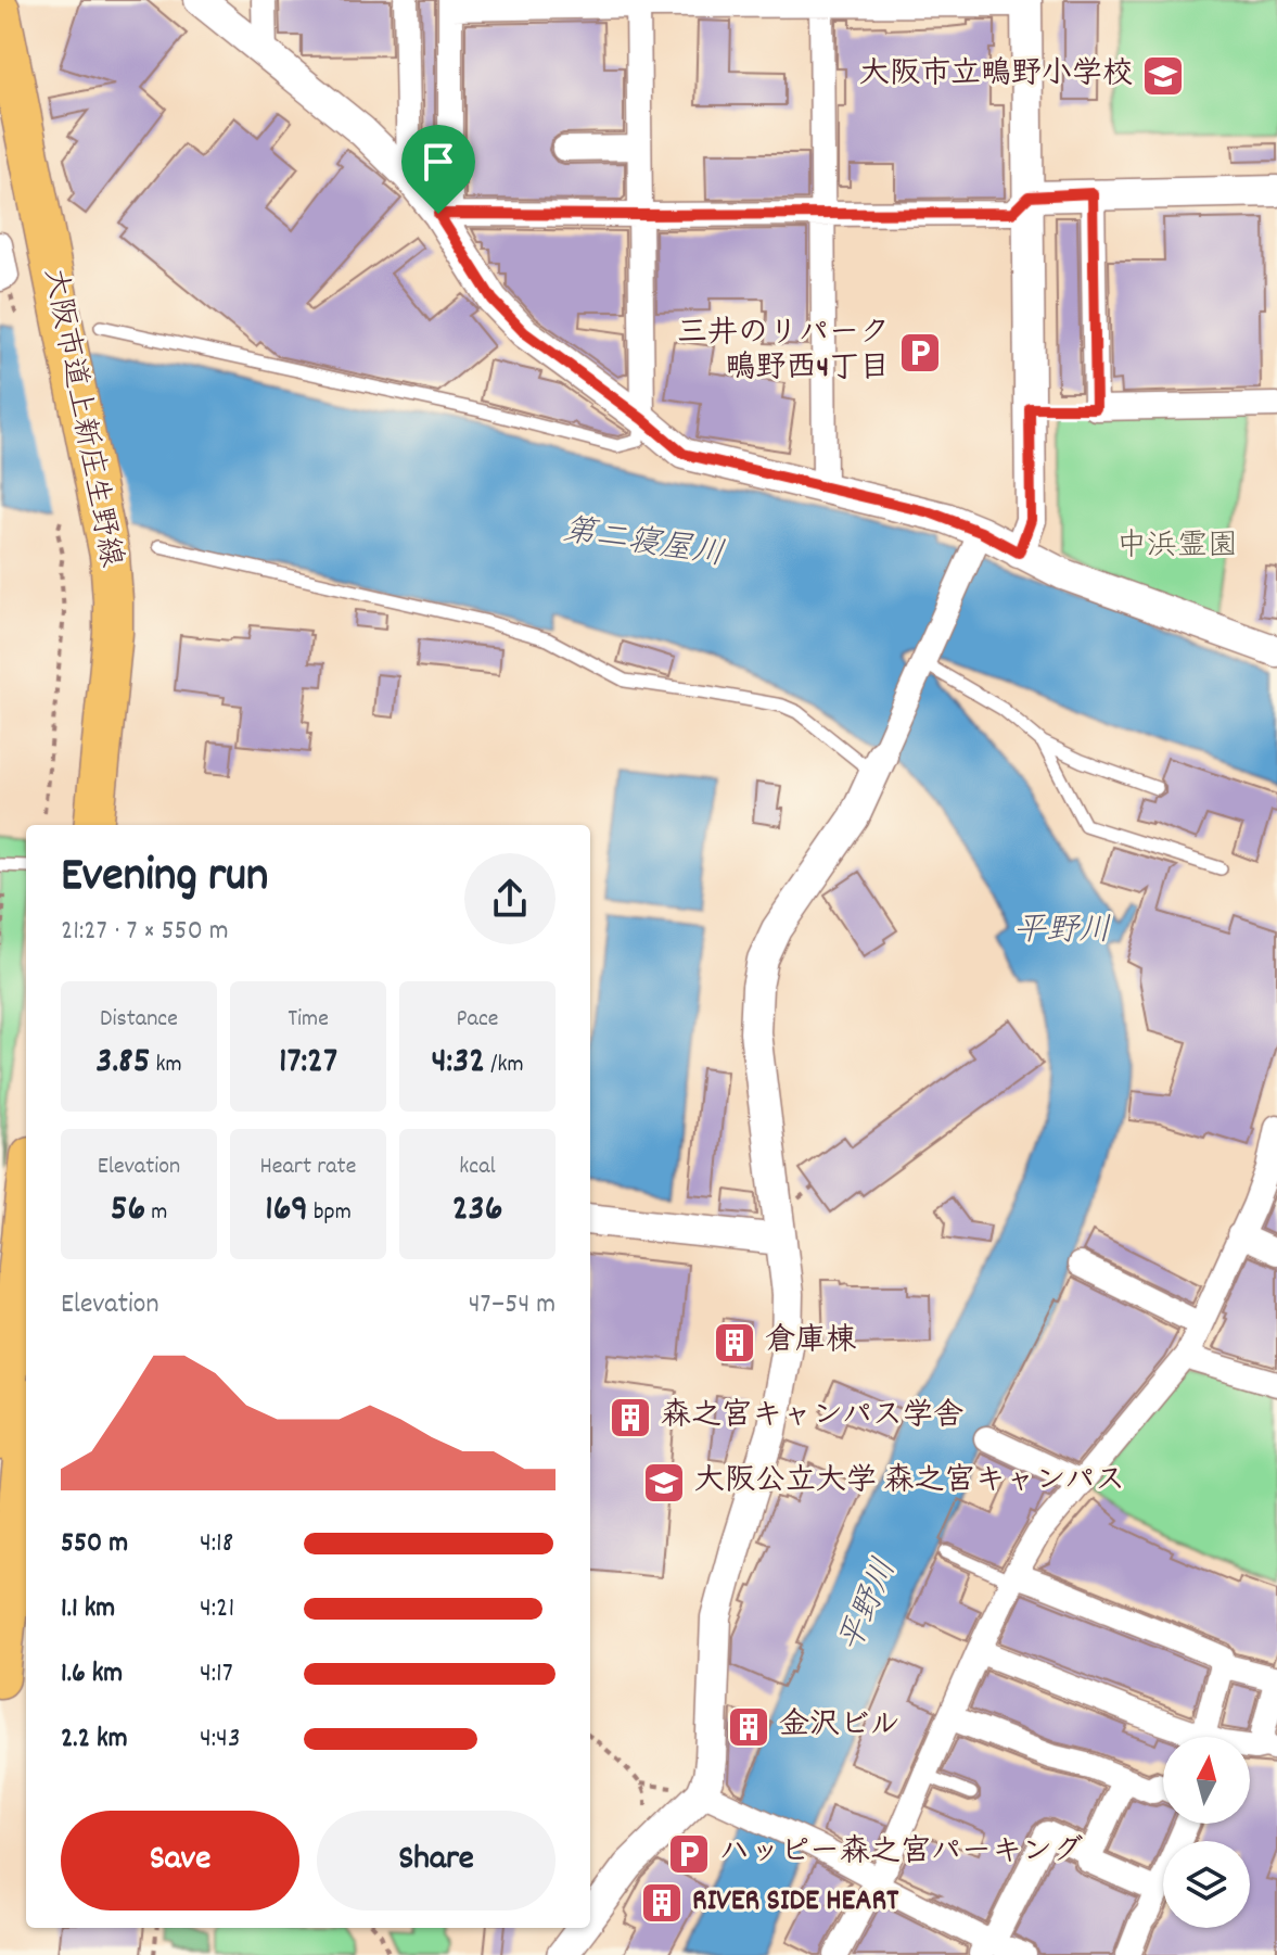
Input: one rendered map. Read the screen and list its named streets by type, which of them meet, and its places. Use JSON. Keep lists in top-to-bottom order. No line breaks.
{"streets":{"main road":["大阪市道上新庄生野線"]},"water":["第二寝屋川","平野川"],"parks":["中浜霊園"],"places":{"school or university":["大阪市立鴫野小学校","大阪公立大学 森之宮キャンパス"],"parking":["三井のリパーク 鴫野西4丁目","ハッピー森之宮パーキング"],"building":["倉庫棟","森之宮キャンパス学舎","金沢ビル","RIVER SIDE HEART"]},"north":"top","page":{"heading":["Evening run","21:27 · 7 × 550 m"],"stats":[["Distance","3.85 km"],["Time","17:27"],["Pace","4:32 /km"],["Elevation","56 m"],["Heart rate","169 bpm"],["kcal","236"]],"chart":["Elevation","47–54 m"],"list":[{"name":"550 m","note":"4:18"},{"name":"1.1 km","note":"4:21"},{"name":"1.6 km","note":"4:17"},{"name":"2.2 km","note":"4:43"}],"buttons":["Save","Share"]}}
